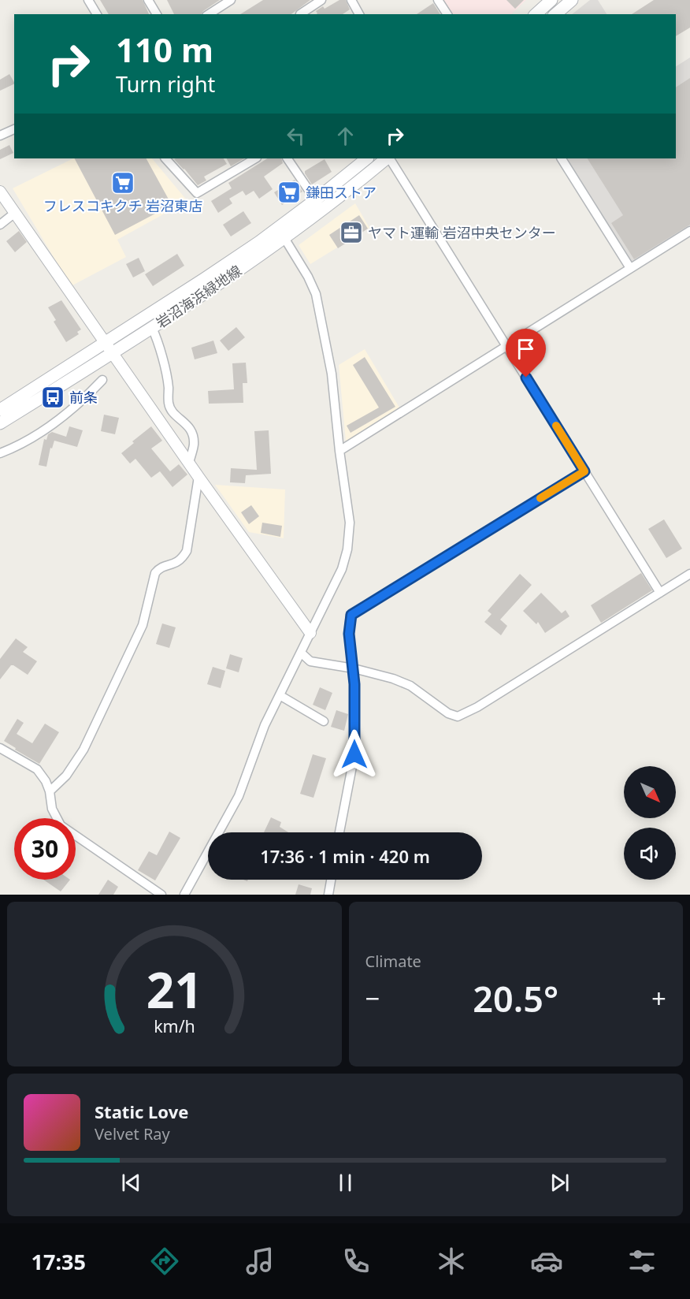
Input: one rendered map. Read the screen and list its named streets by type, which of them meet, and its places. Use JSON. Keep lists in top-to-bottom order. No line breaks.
{"streets":{"main road":["岩沼海浜緑地線"]},"places":{"supermarket":["フレスコキクチ 岩沼東店","鎌田ストア"],"office":["ヤマト運輸 岩沼中央センター"],"bus stop":["前条"]},"north":"bottom right","page":{"turn":["110 m","Turn right"],"limit":"30","trip":"17:36 · 1 min · 420 m","tile":"Climate","heat":["−","20.5°","+"],"song":["Static Love","Velvet Ray"],"tabs":"17:35","gauge":["21","km/h"]}}
